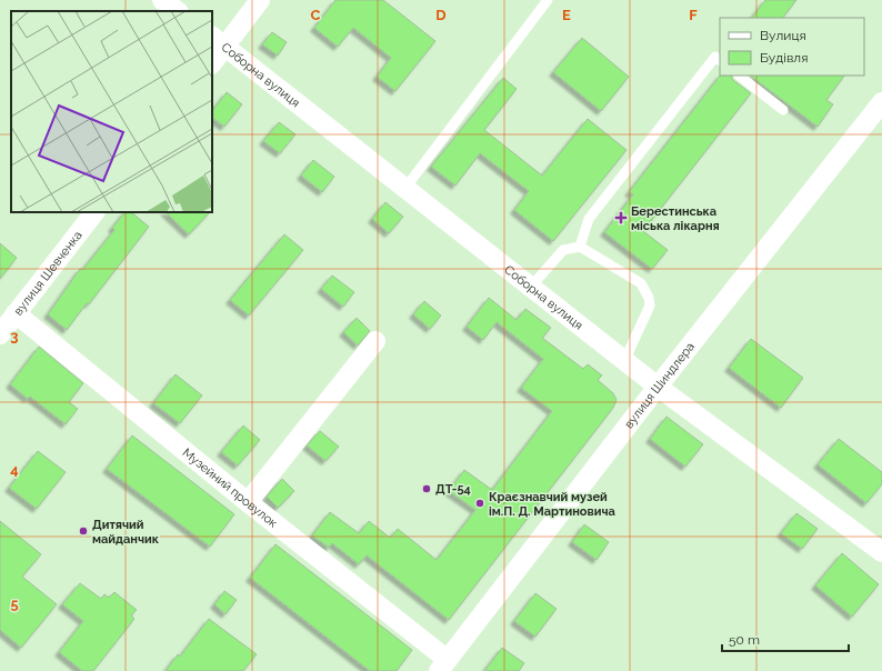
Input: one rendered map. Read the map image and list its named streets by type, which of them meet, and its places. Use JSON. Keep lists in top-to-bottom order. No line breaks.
{"streets":{"street":["Соборна вулиця","вулиця Шевченка","вулиця Шиндлера","Музейний провулок"]},"crossings":[["Соборна вулиця","вулиця Шиндлера"],["вулиця Шевченка","Музейний провулок"],["вулиця Шиндлера","Музейний провулок"]],"places":{"health":["Берестинська міська лікарня"],"other":["ДТ-54","Краєзнавчий музей ім.П. Д. Мартиновича","Дитячий майданчик"]},"legend":["Вулиця","Будівля"],"scale_bar":"50 m","grid":{"columns":["C","D","E","F"],"rows":["3","4","5"]}}
